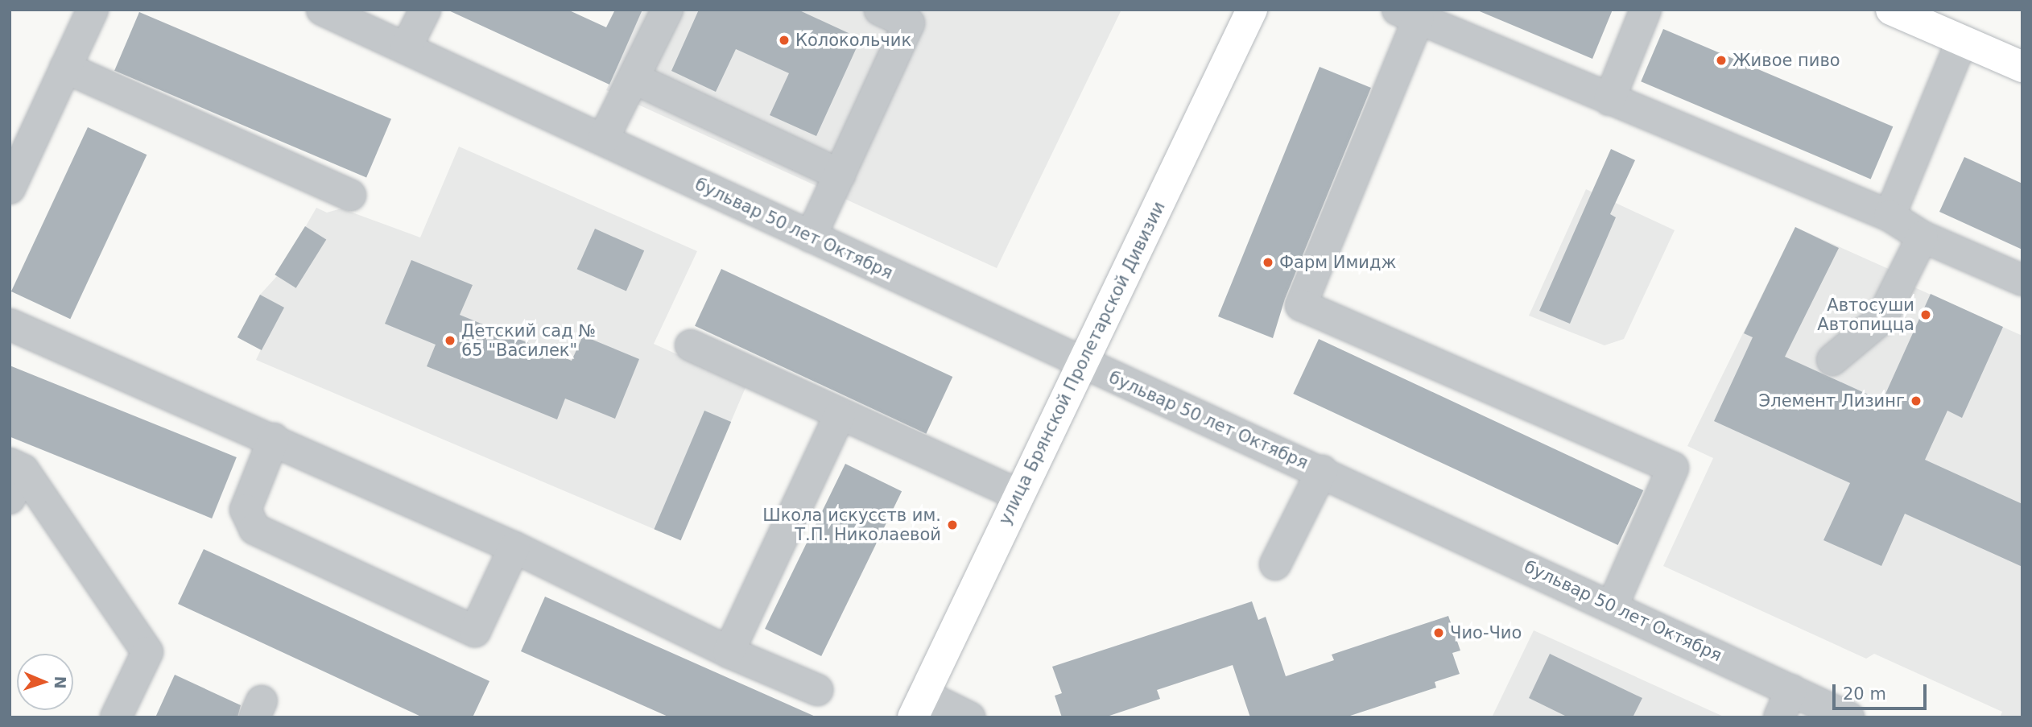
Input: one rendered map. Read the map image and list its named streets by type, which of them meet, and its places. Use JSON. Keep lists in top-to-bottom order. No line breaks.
{"streets":{"main road":["улица Брянской Пролетарской Дивизии"],"street":["бульвар 50 лет Октября"]},"crossings":[["бульвар 50 лет Октября","улица Брянской Пролетарской Дивизии"]],"places":["Колокольчик","Живое пиво","Фарм Имидж","Автосуши Автопицца","Детский сад № 65 \"Василек\"","Элемент Лизинг","Школа искусств им. Т.П. Николаевой","Чио-Чио"],"scale_bar":"20 m","north":"right"}
